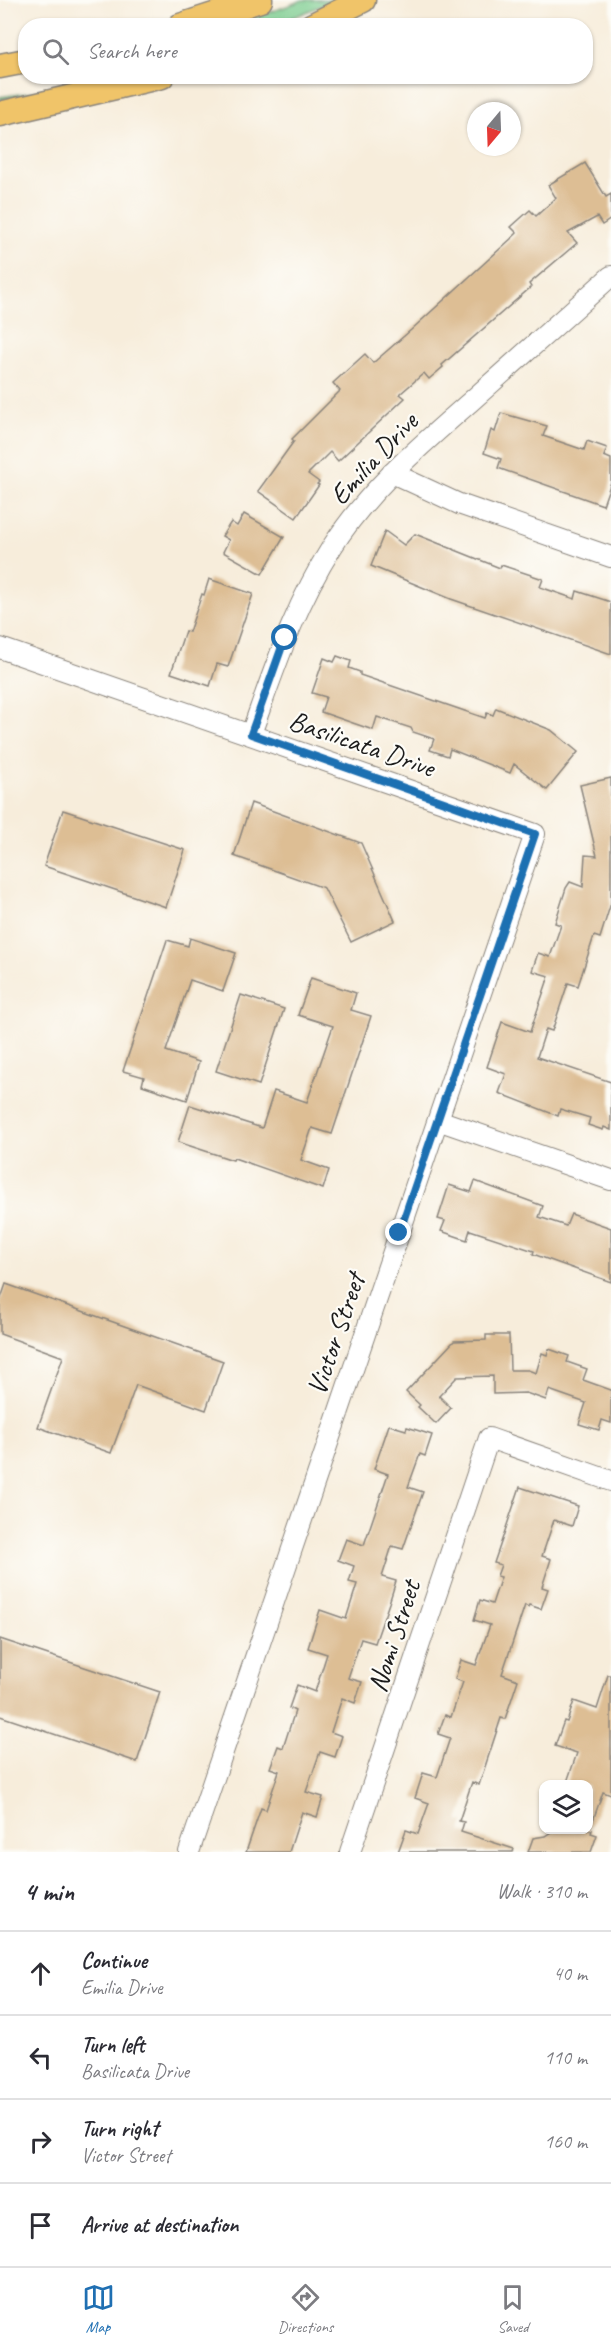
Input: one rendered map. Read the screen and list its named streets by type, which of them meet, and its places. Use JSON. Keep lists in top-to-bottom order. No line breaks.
{"streets":{"street":["Emilia Drive","Basilicata Drive","Victor Street","Nomi Street"]},"crossings":[["Emilia Drive","Basilicata Drive"],["Basilicata Drive","Victor Street"]],"north":"bottom","page":{"search":"Search here","heading":["4 min","Walk · 310 m"],"list":[["Continue","Emilia Drive","40 m"],["Turn left","Basilicata Drive","110 m"],["Turn right","Victor Street","160 m"],"Arrive at destination"],"nav":["Map","Directions","Saved"]}}
